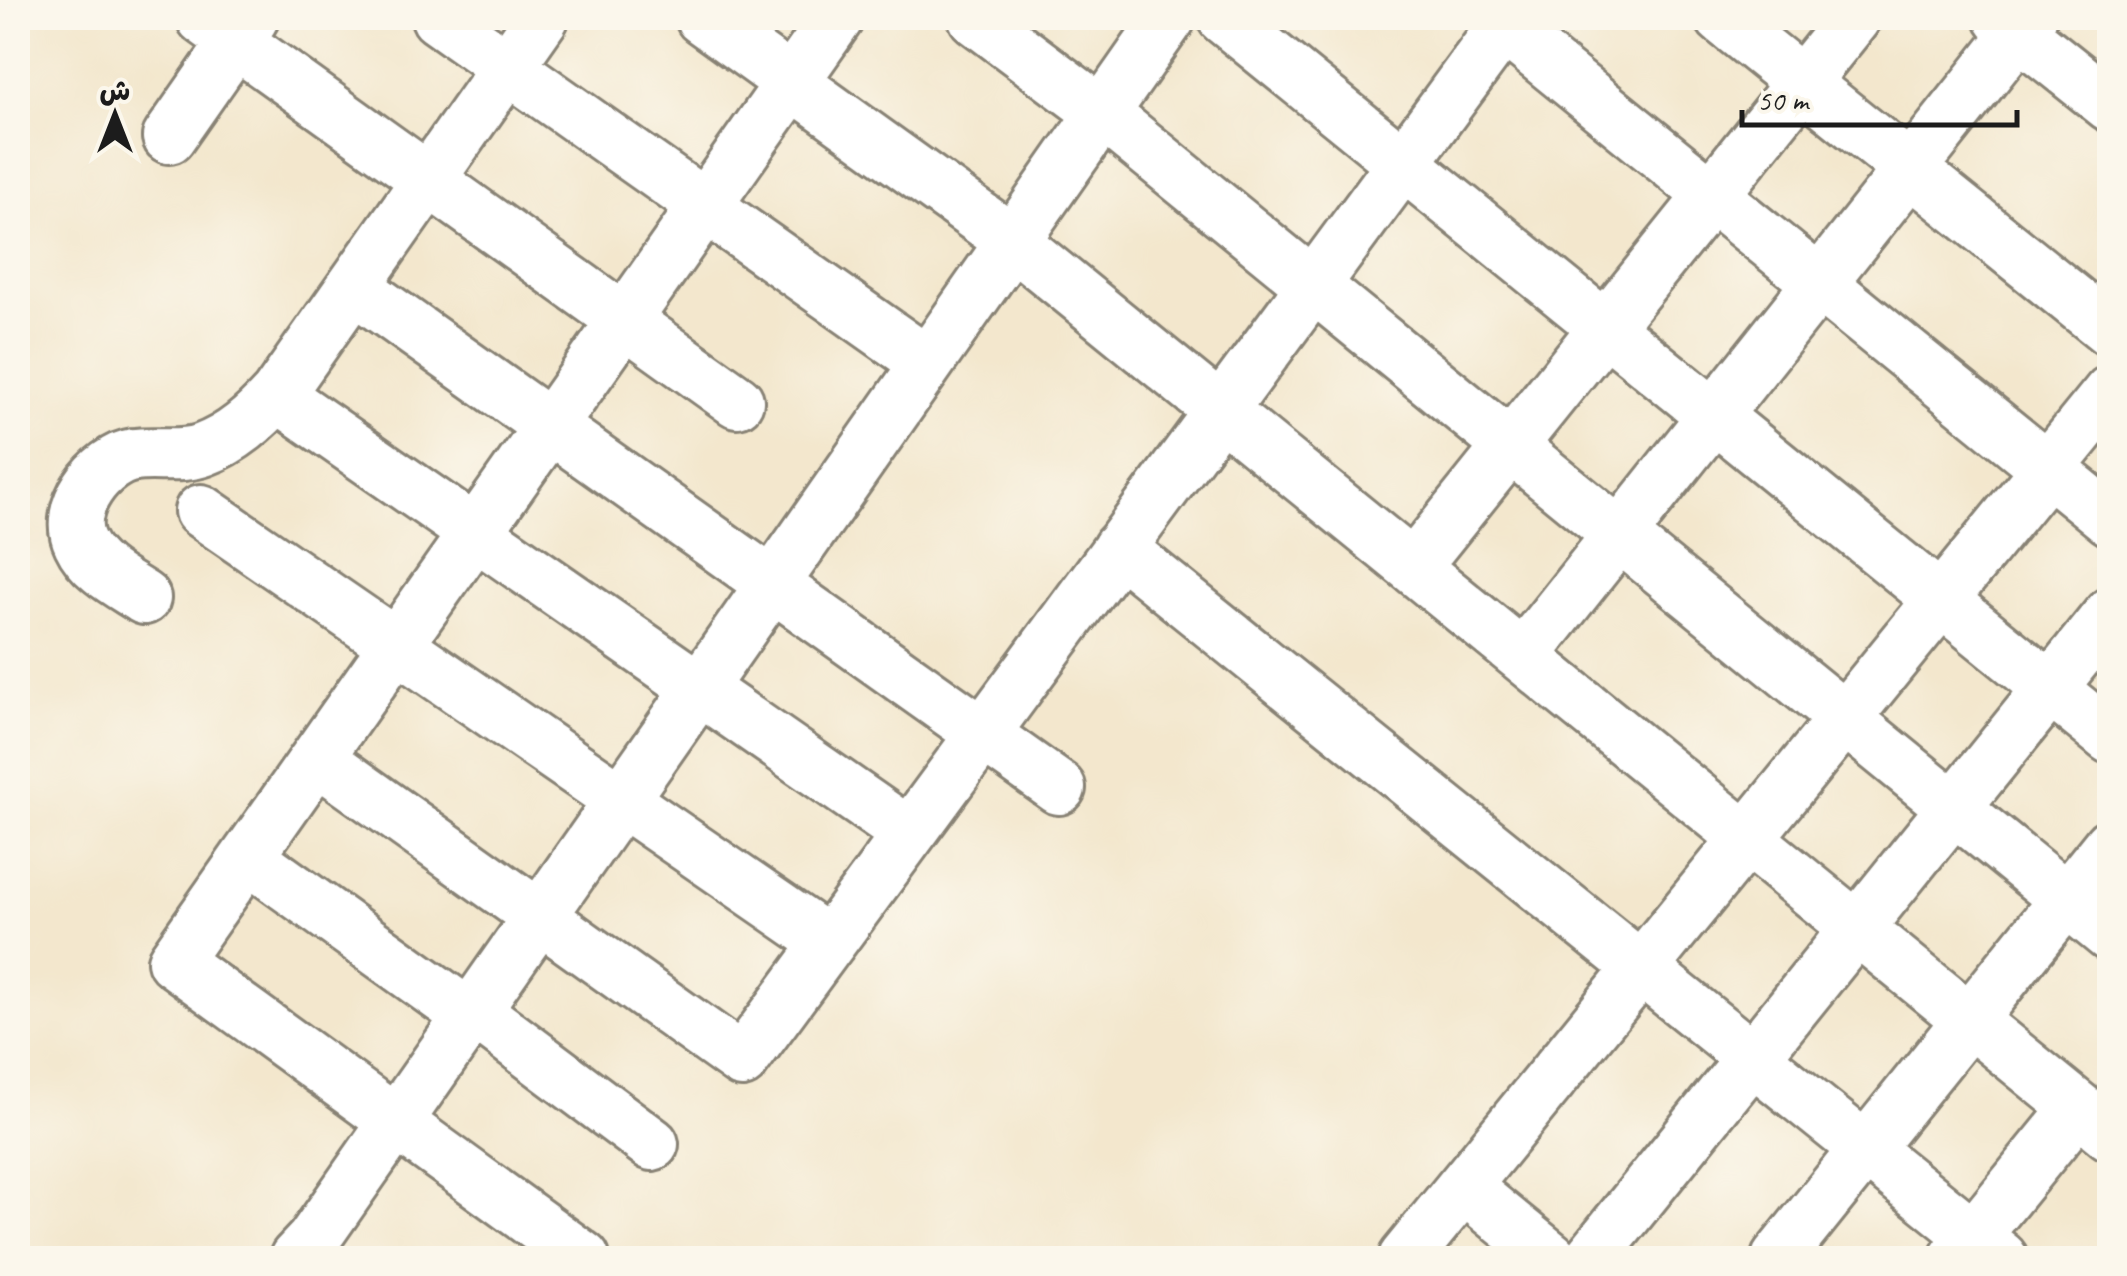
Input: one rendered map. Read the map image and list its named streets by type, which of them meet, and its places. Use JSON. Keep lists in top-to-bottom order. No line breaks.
{"scale_bar":"50 m","north":"top"}
